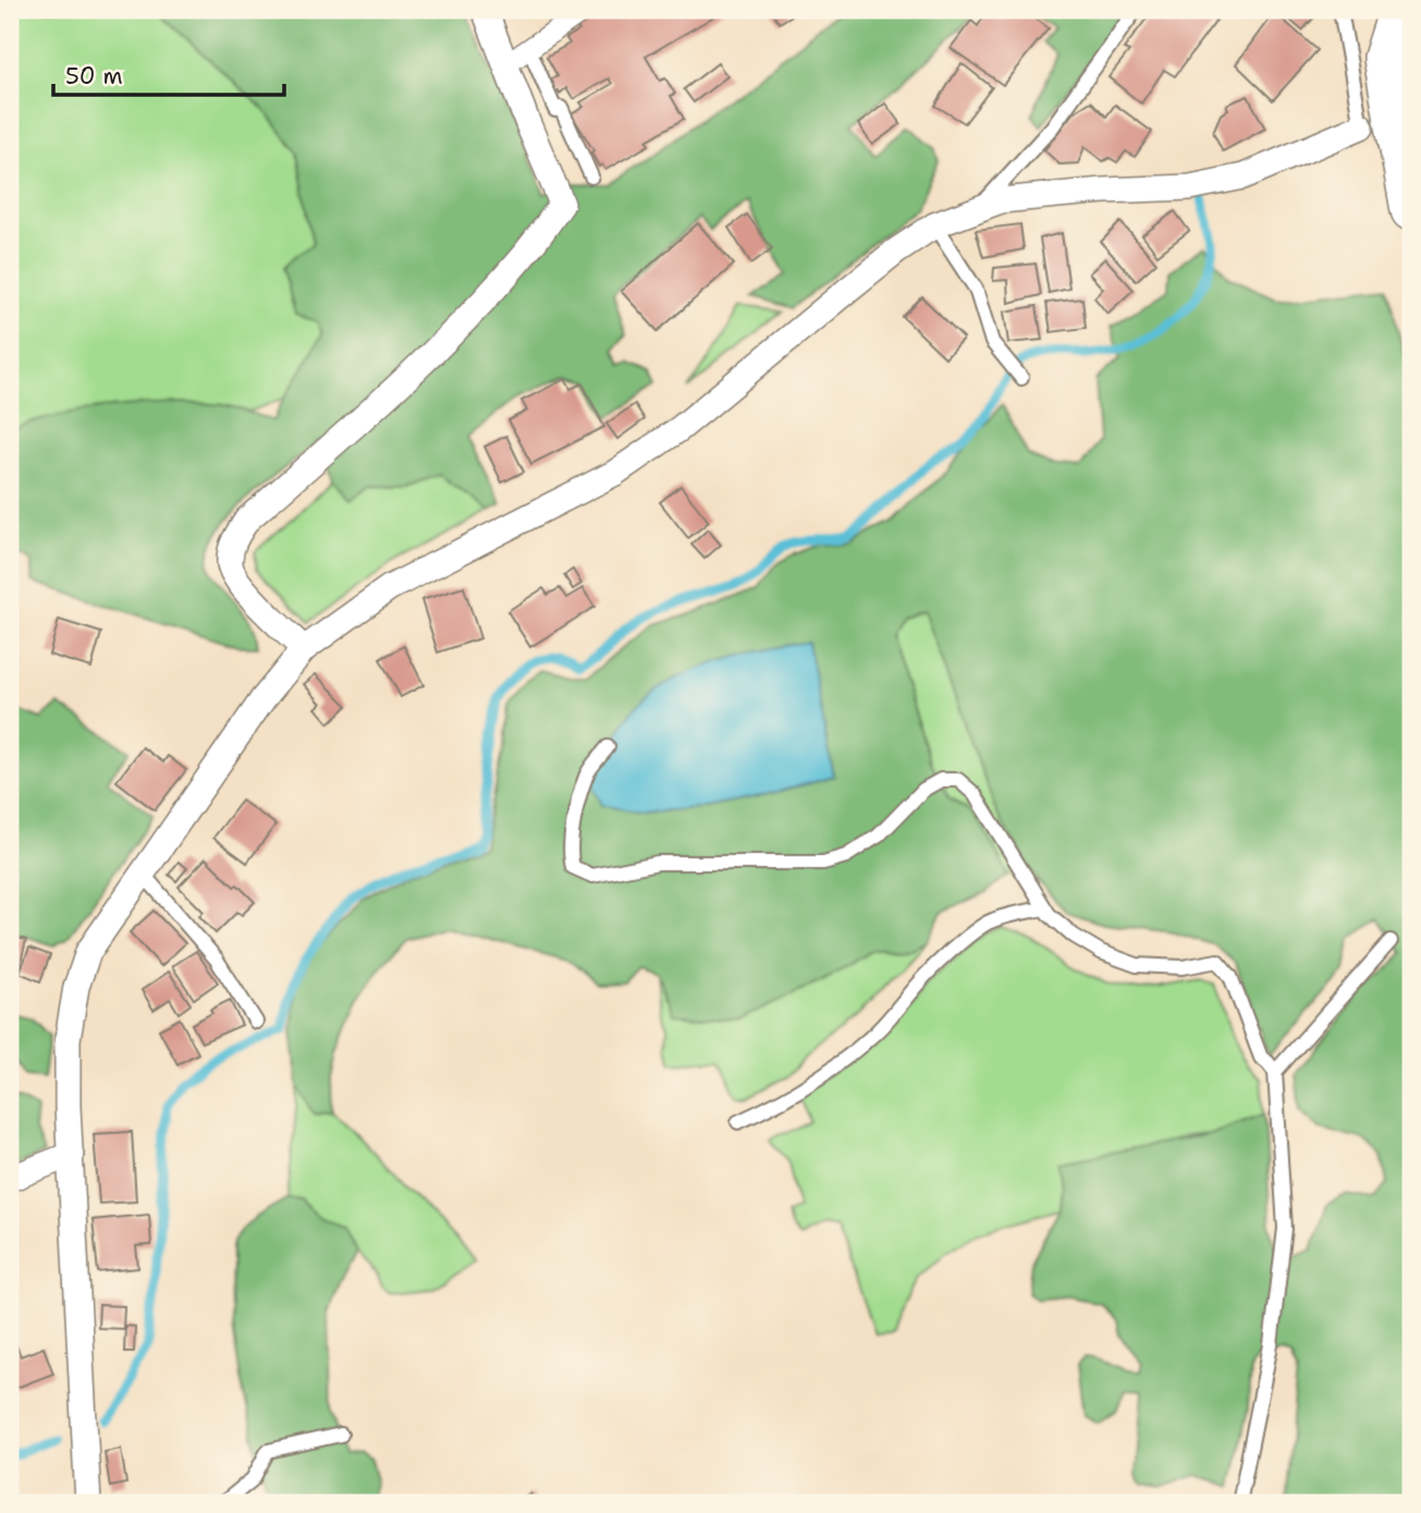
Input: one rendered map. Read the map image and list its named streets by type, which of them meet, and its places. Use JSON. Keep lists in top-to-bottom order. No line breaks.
{"scale_bar":"50 m"}
